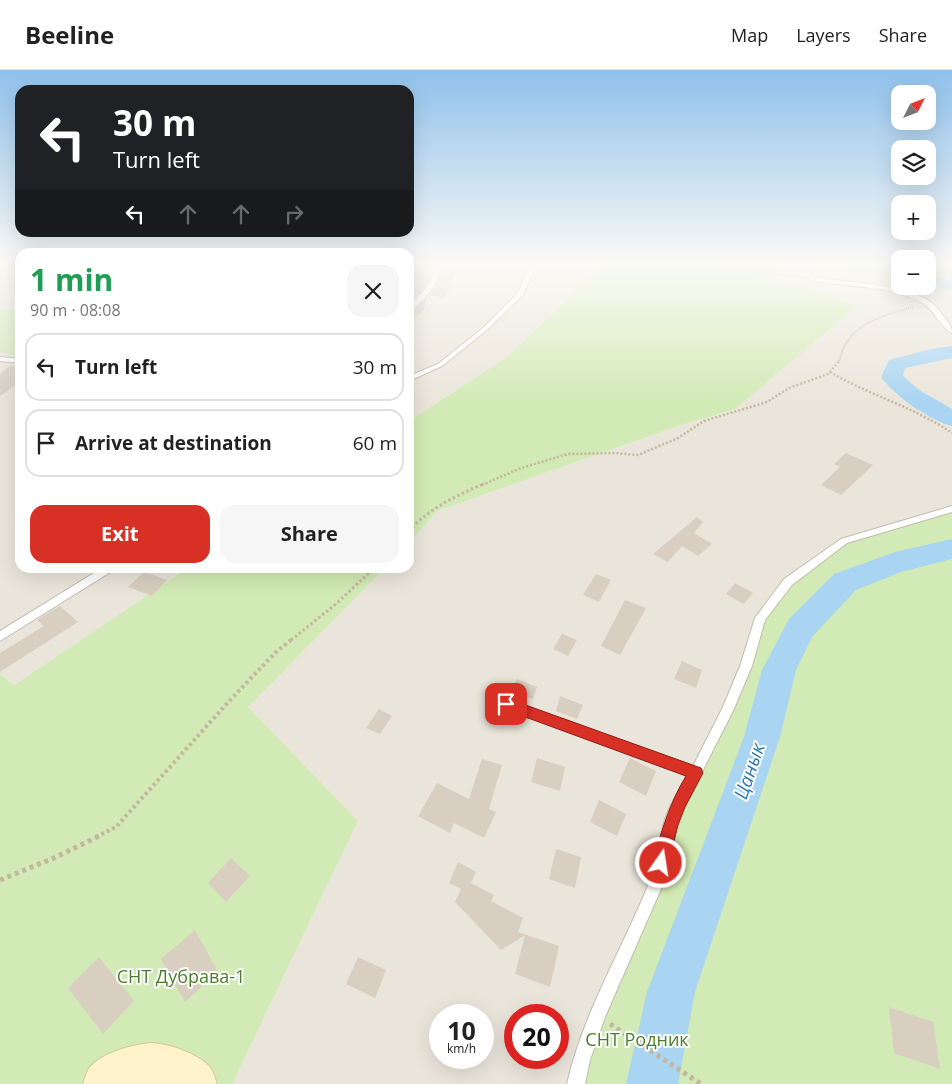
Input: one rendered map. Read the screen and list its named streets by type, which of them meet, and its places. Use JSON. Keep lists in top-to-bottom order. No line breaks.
{"water":["Цанык"],"parks":["СНТ Дубрава-1","СНТ Родник"],"north":"top right","page":{"header":"Beeline","nav":["Map","Layers","Share"],"map_buttons":["+","−"],"turn":["30 m","Turn left"],"heading":["1 min","90 m · 08:08"],"list":[{"name":"Turn left","value":"30 m"},{"name":"Arrive at destination","value":"60 m"}],"buttons":["Exit","Share"],"speed":"10 km/h","limit":"20"}}
